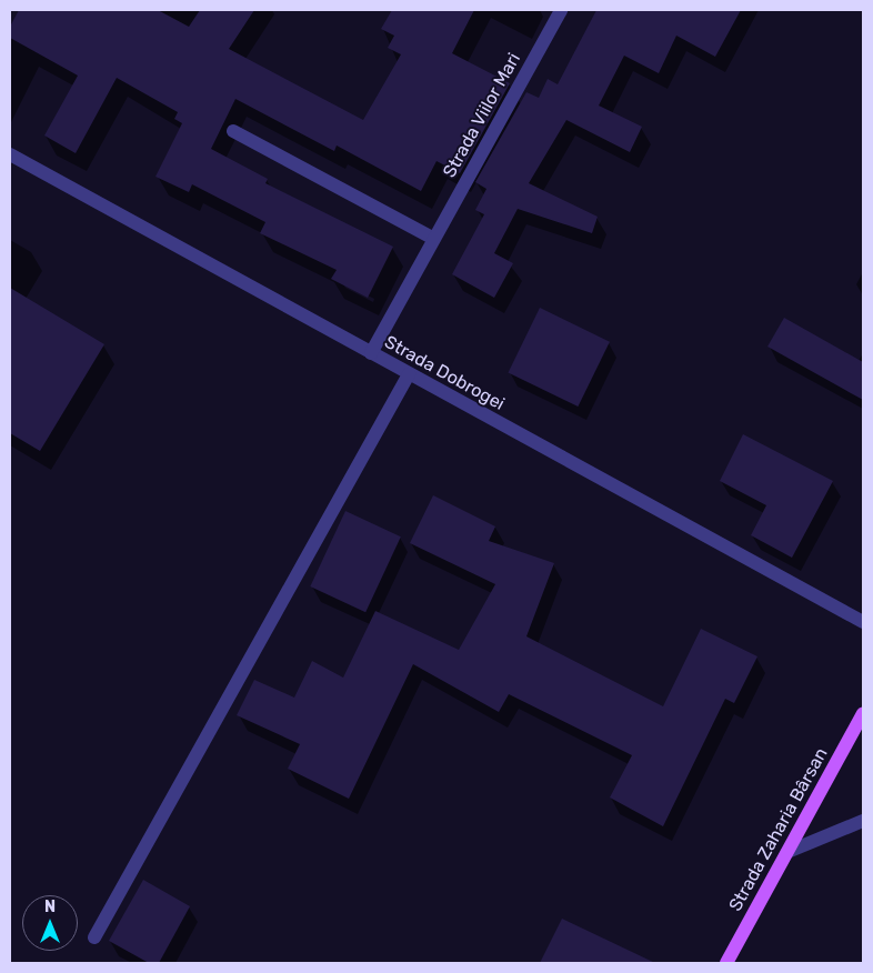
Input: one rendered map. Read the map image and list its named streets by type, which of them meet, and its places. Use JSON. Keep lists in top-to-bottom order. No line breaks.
{"streets":{"main road":["Strada Zaharia Bârsan"],"street":["Strada Viilor Mari","Strada Dobrogei"]},"crossings":[["Strada Viilor Mari","Strada Dobrogei"]],"north":"top"}
